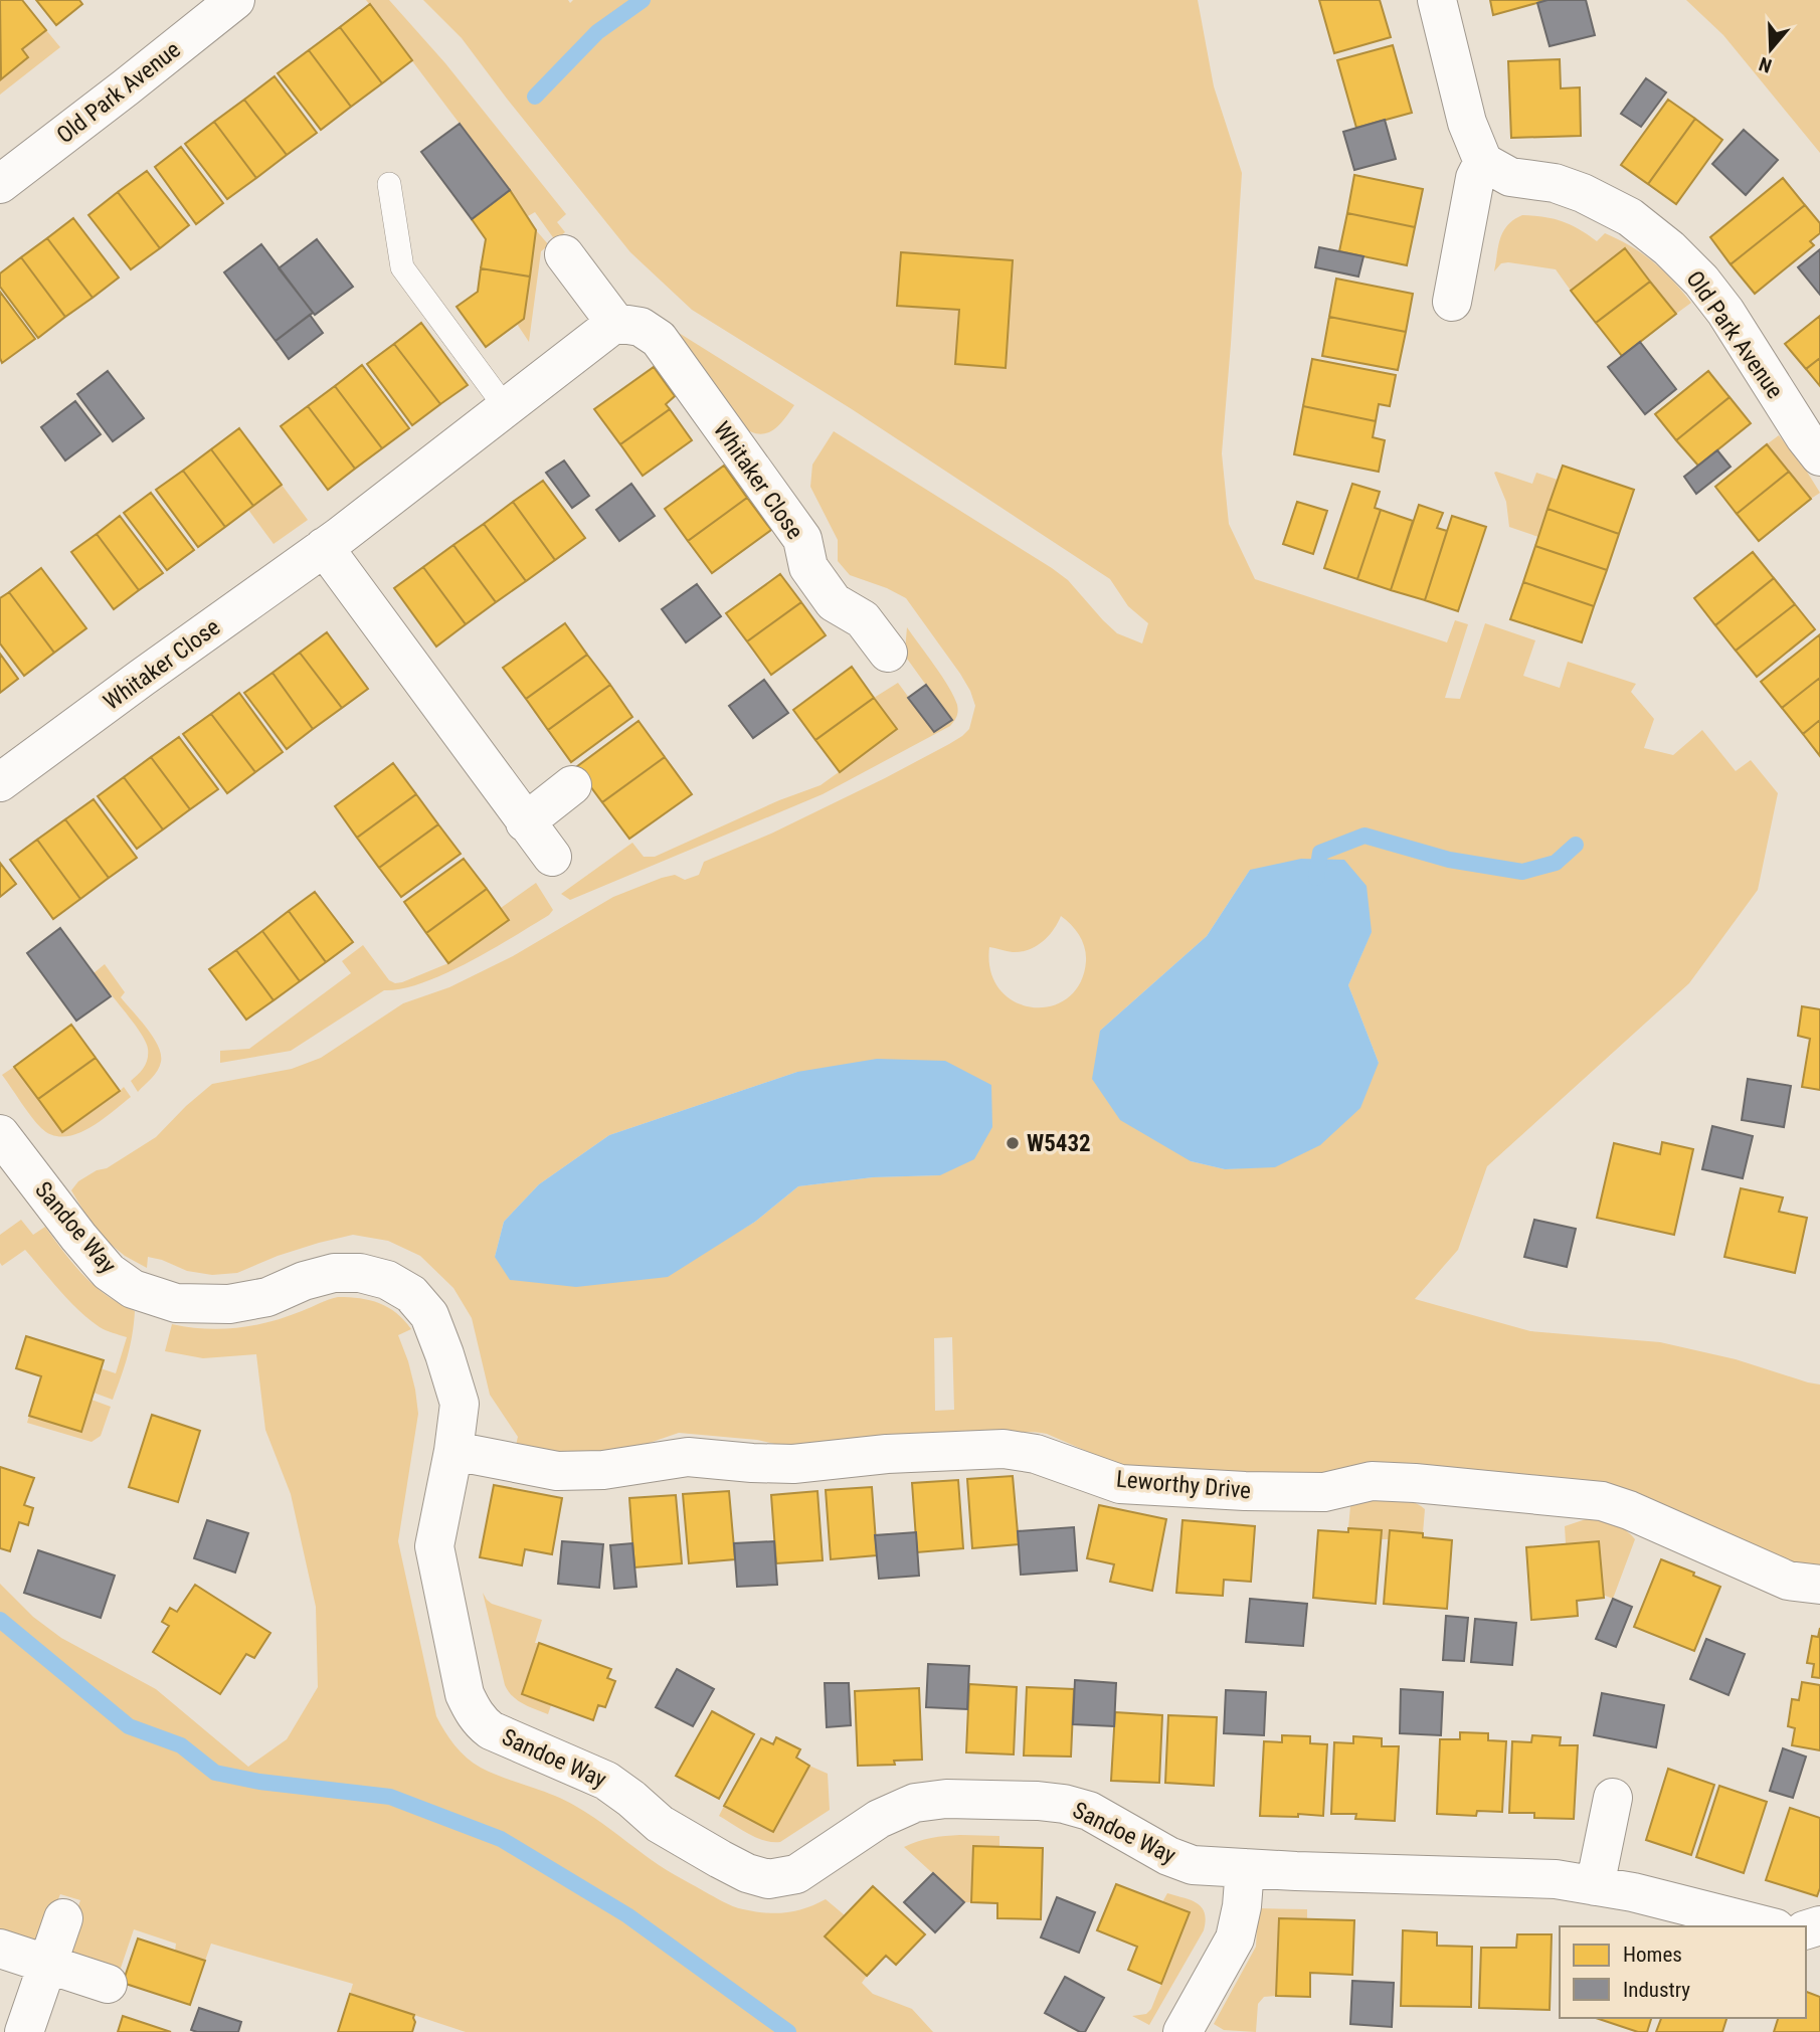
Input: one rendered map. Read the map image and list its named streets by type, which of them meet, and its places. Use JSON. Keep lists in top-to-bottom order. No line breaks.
{"streets":{"street":["Old Park Avenue","Whitaker Close","Sandoe Way","Leworthy Drive"]},"crossings":[["Sandoe Way","Leworthy Drive"]],"places":["W5432"],"legend":["Homes","Industry"],"north":"bottom"}
